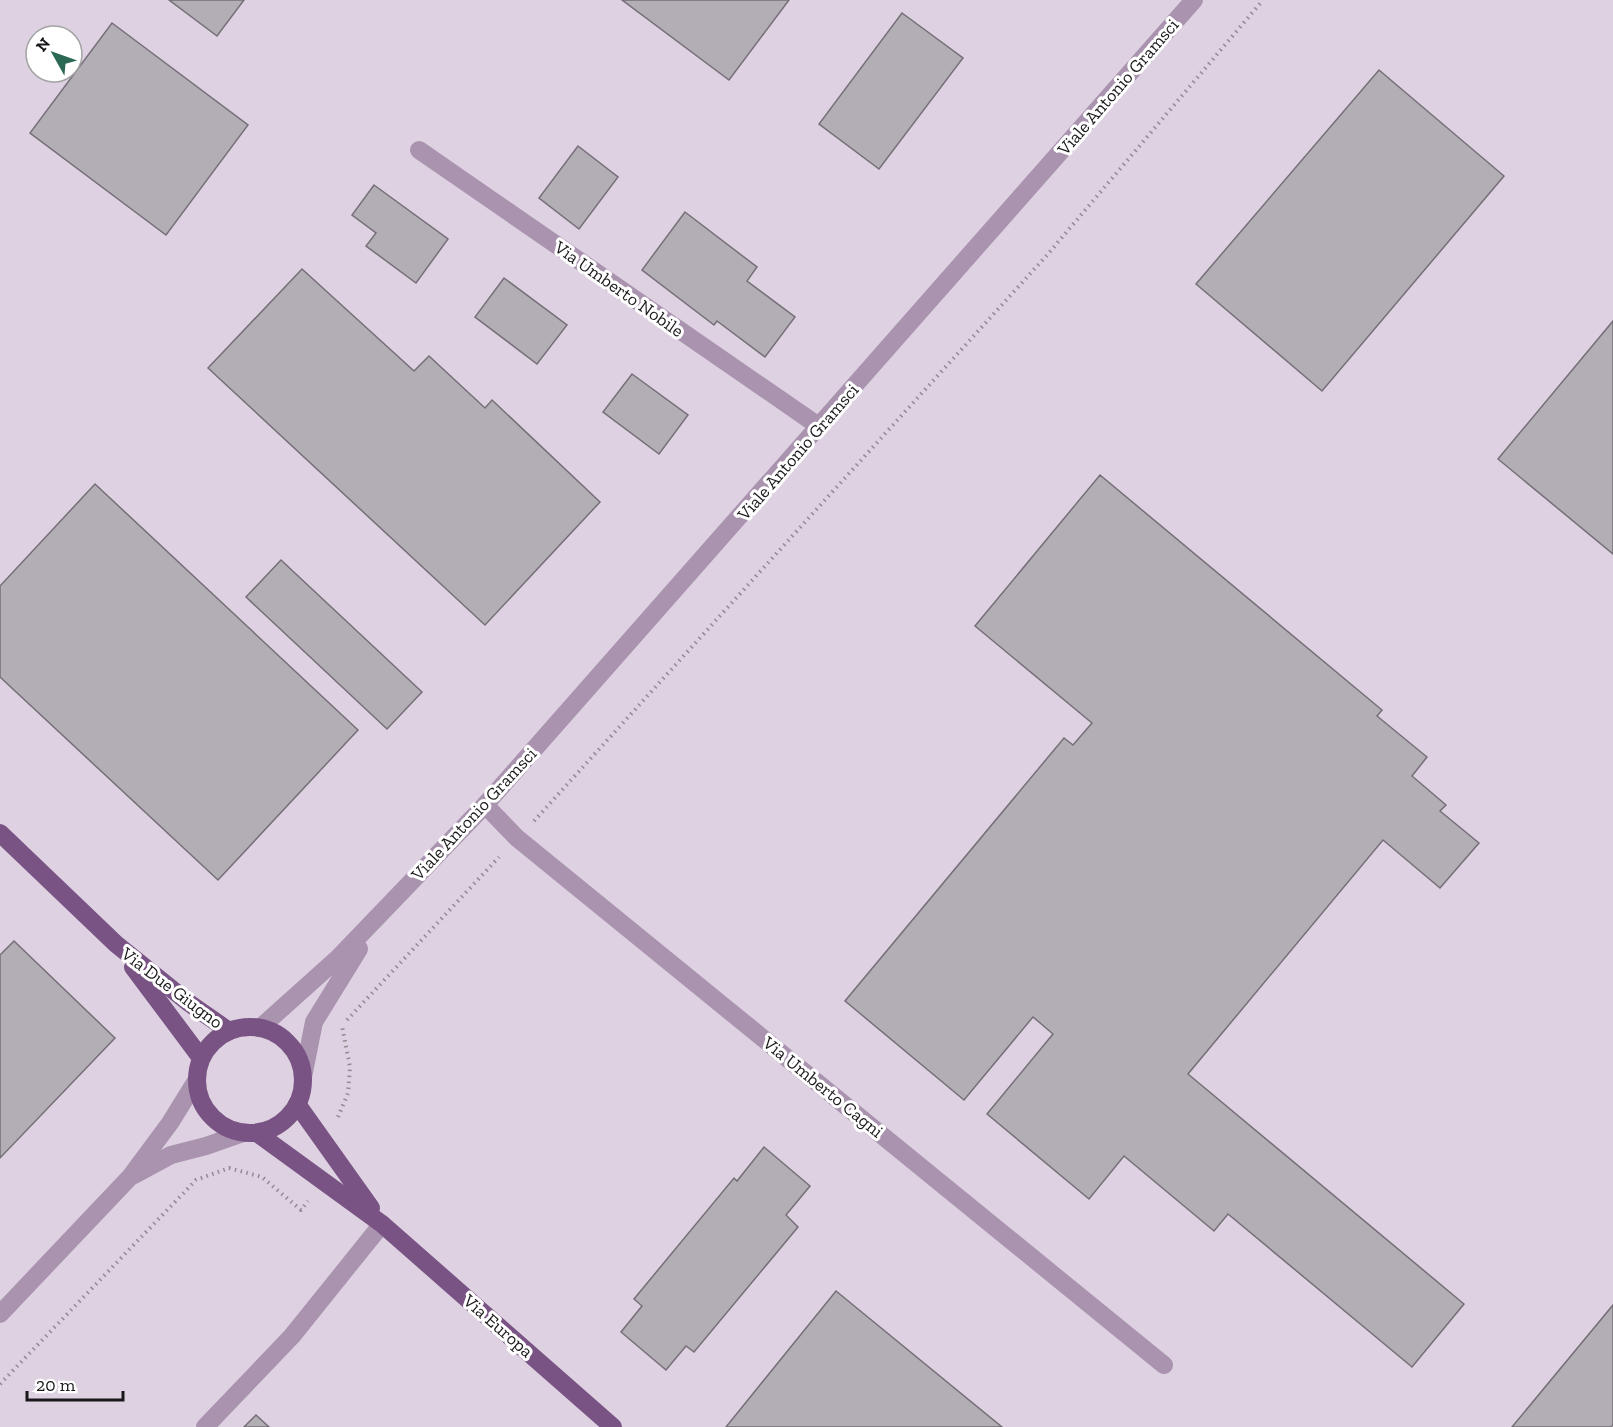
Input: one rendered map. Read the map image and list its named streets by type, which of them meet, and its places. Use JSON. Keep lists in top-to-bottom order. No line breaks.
{"streets":{"main road":["Via Due Giugno","Via Europa"],"street":["Viale Antonio Gramsci","Via Umberto Nobile","Via Umberto Cagni"]},"crossings":[["Viale Antonio Gramsci","Via Umberto Nobile"],["Viale Antonio Gramsci","Via Due Giugno"],["Viale Antonio Gramsci","Via Umberto Cagni"],["Viale Antonio Gramsci","Via Europa"],["Via Due Giugno","Via Europa"]],"scale_bar":"20 m","north":"top left"}
